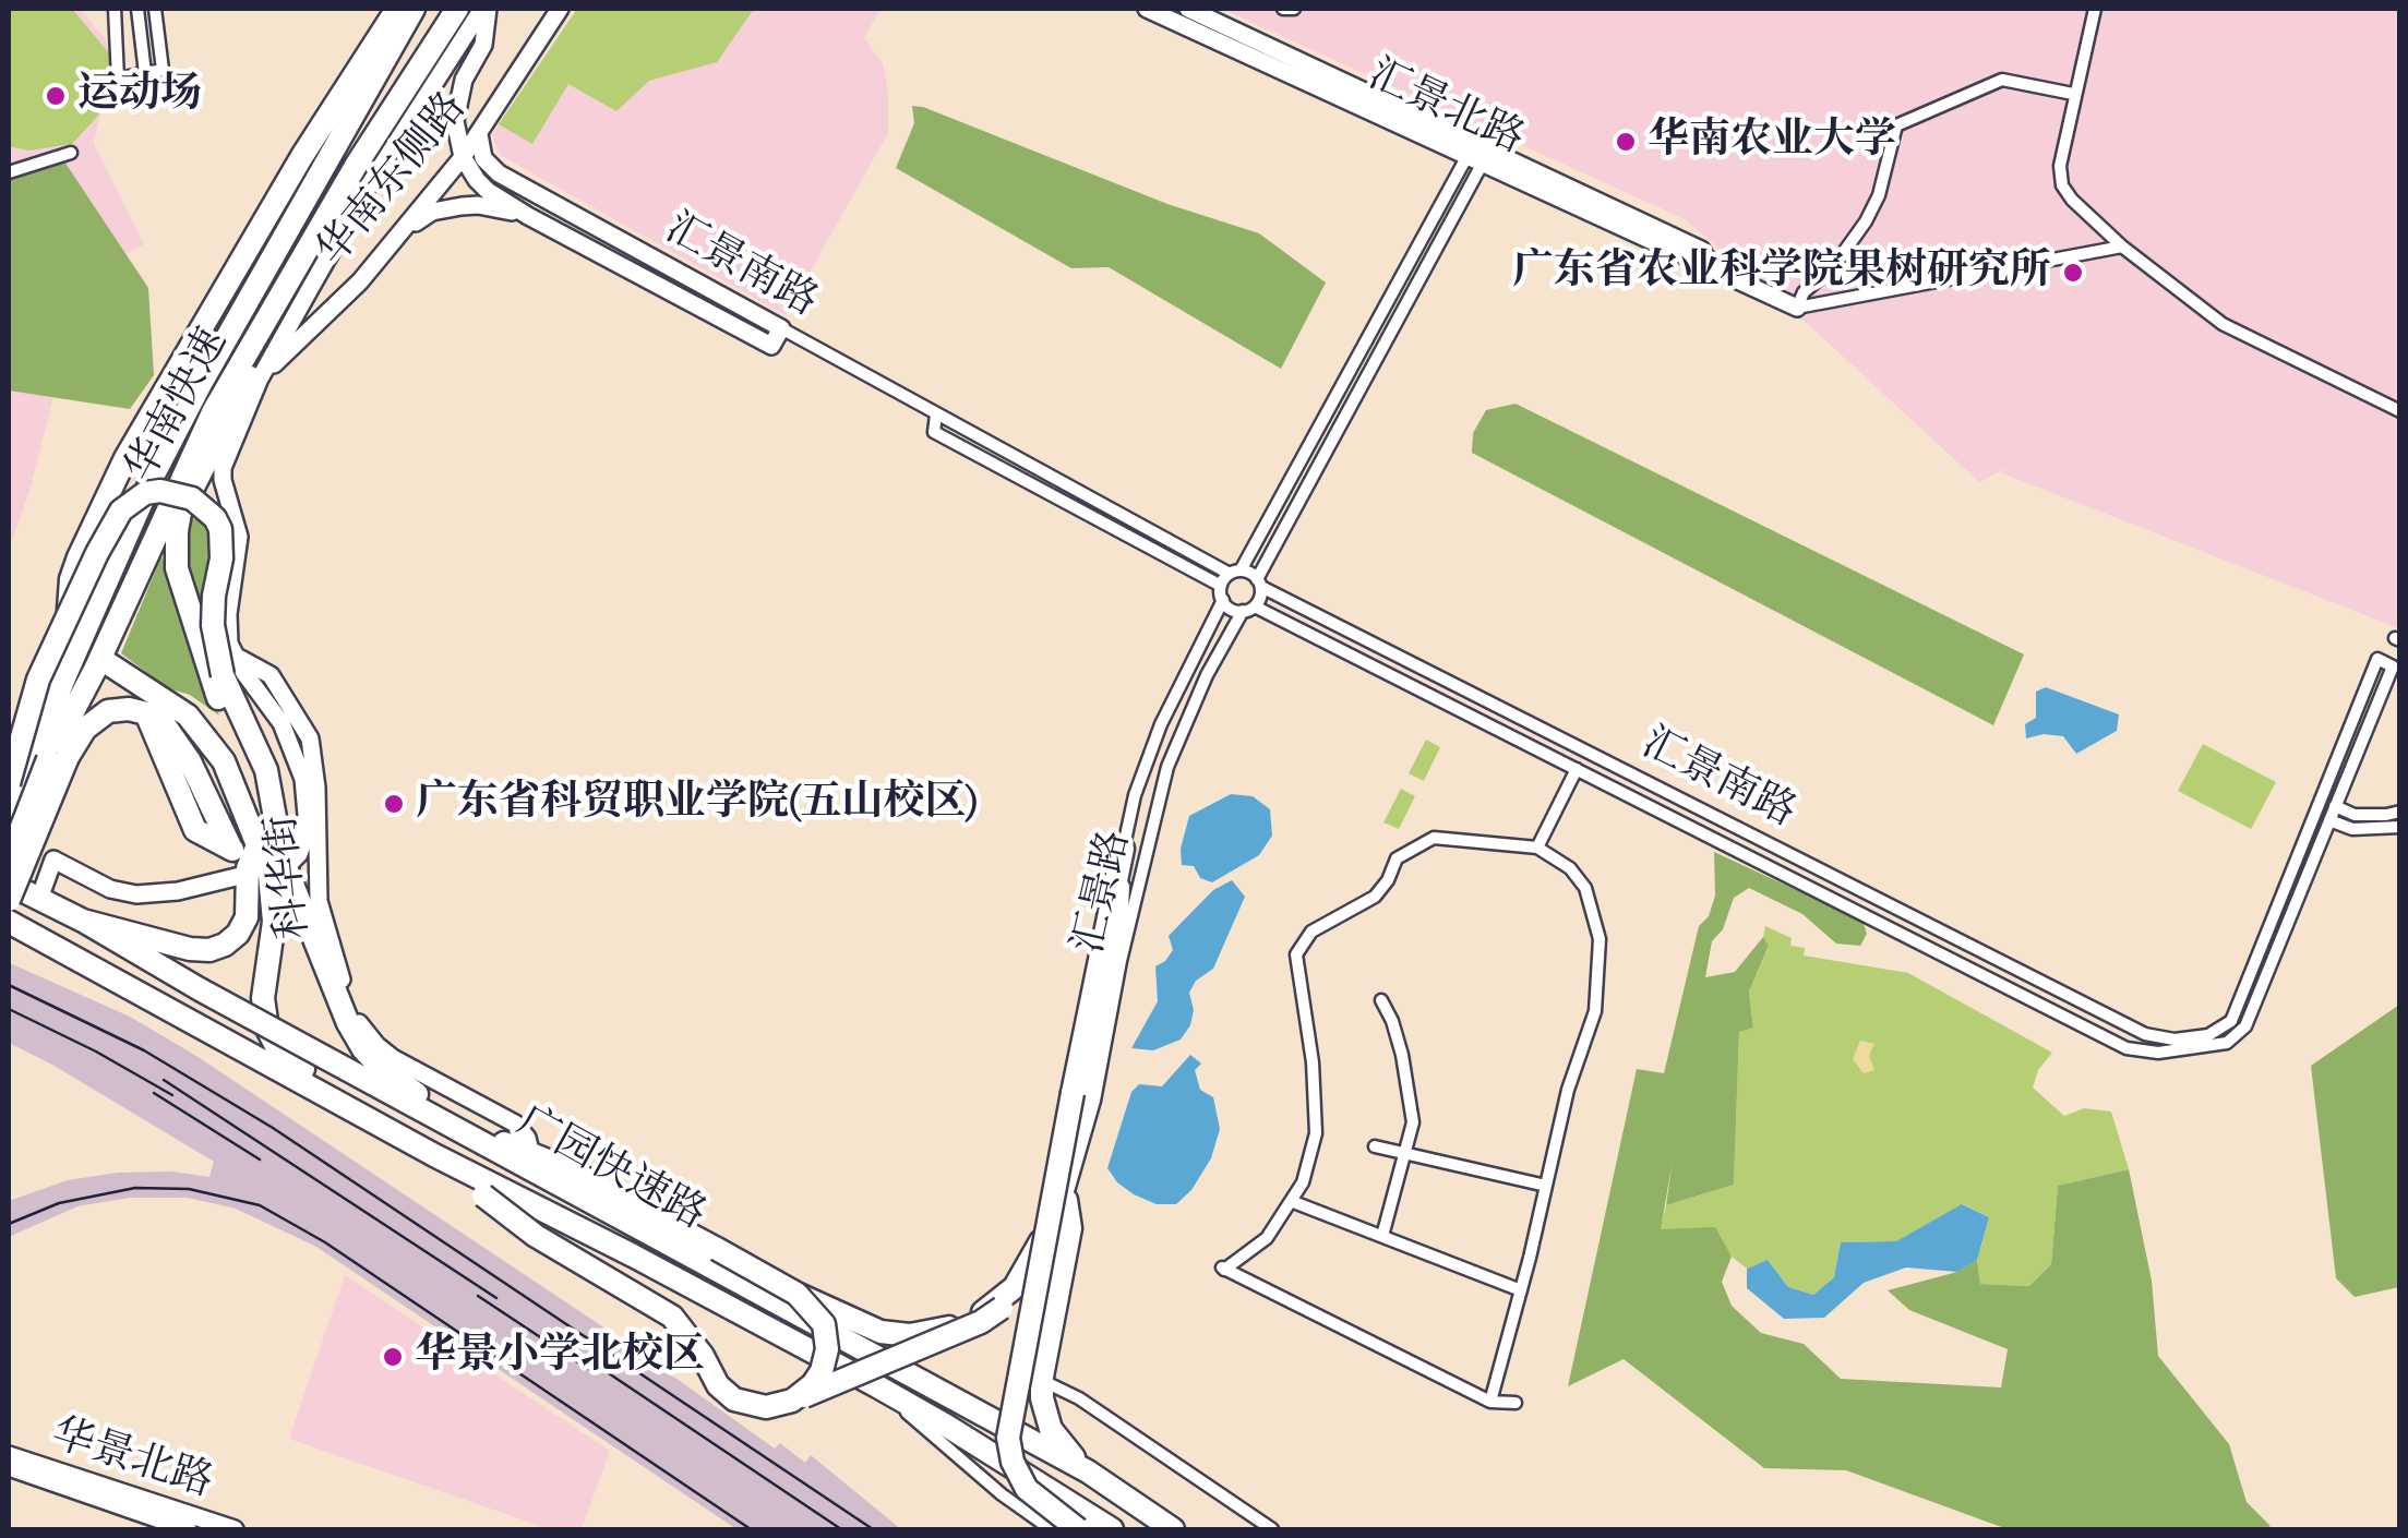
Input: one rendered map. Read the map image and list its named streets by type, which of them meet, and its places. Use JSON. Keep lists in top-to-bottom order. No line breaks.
{"streets":{"highway":["华南快速","广园快速路"],"street":["汇景北路","华南东侧路","汇景南路","科华街","汇景路","华景北路"]},"crossings":[["华南东侧路","汇景南路"],["华南东侧路","科华街"],["汇景南路","汇景路"]],"places":["运动场","华南农业大学","广东省农业科学院果树研究所","广东省科贸职业学院(五山校区)","华景小学北校区"]}
